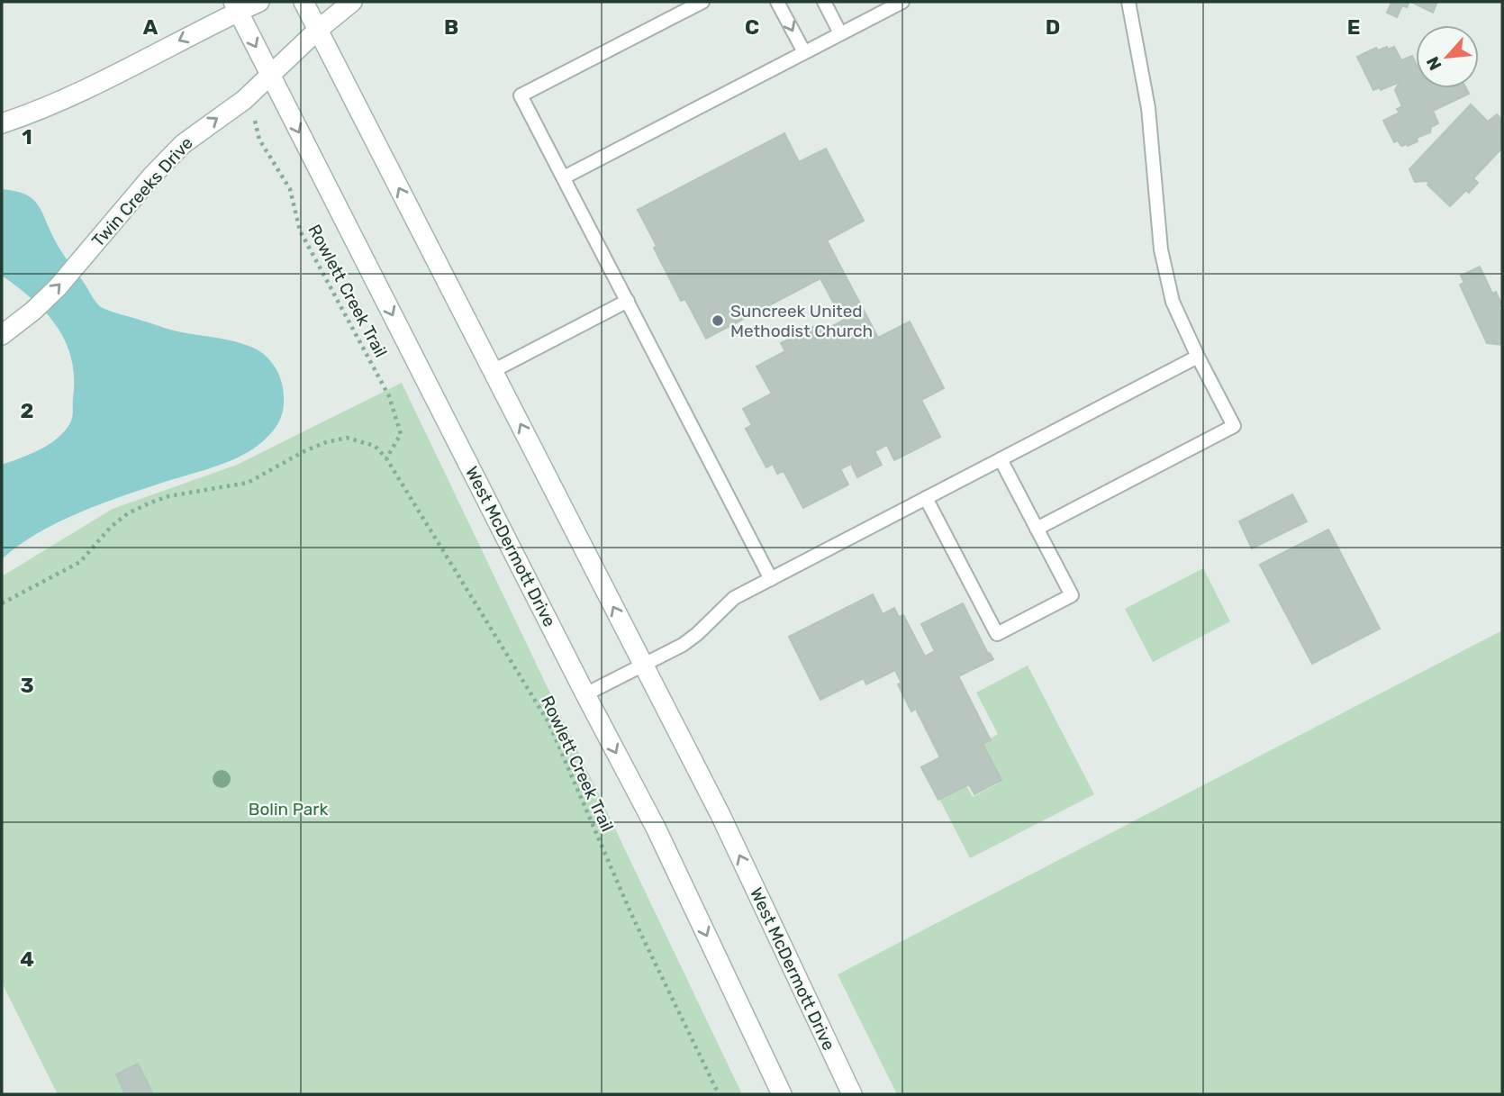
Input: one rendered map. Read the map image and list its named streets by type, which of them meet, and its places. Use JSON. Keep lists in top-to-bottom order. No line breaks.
{"streets":{"main road":["Twin Creeks Drive","West McDermott Drive"],"path":["Rowlett Creek Trail"]},"crossings":[["Twin Creeks Drive","Rowlett Creek Trail"],["Twin Creeks Drive","West McDermott Drive"]],"parks":["Bolin Park"],"places":["Suncreek United Methodist Church"],"north":"bottom left","grid":{"columns":["A","B","C","D","E"],"rows":["1","2","3","4"]}}
